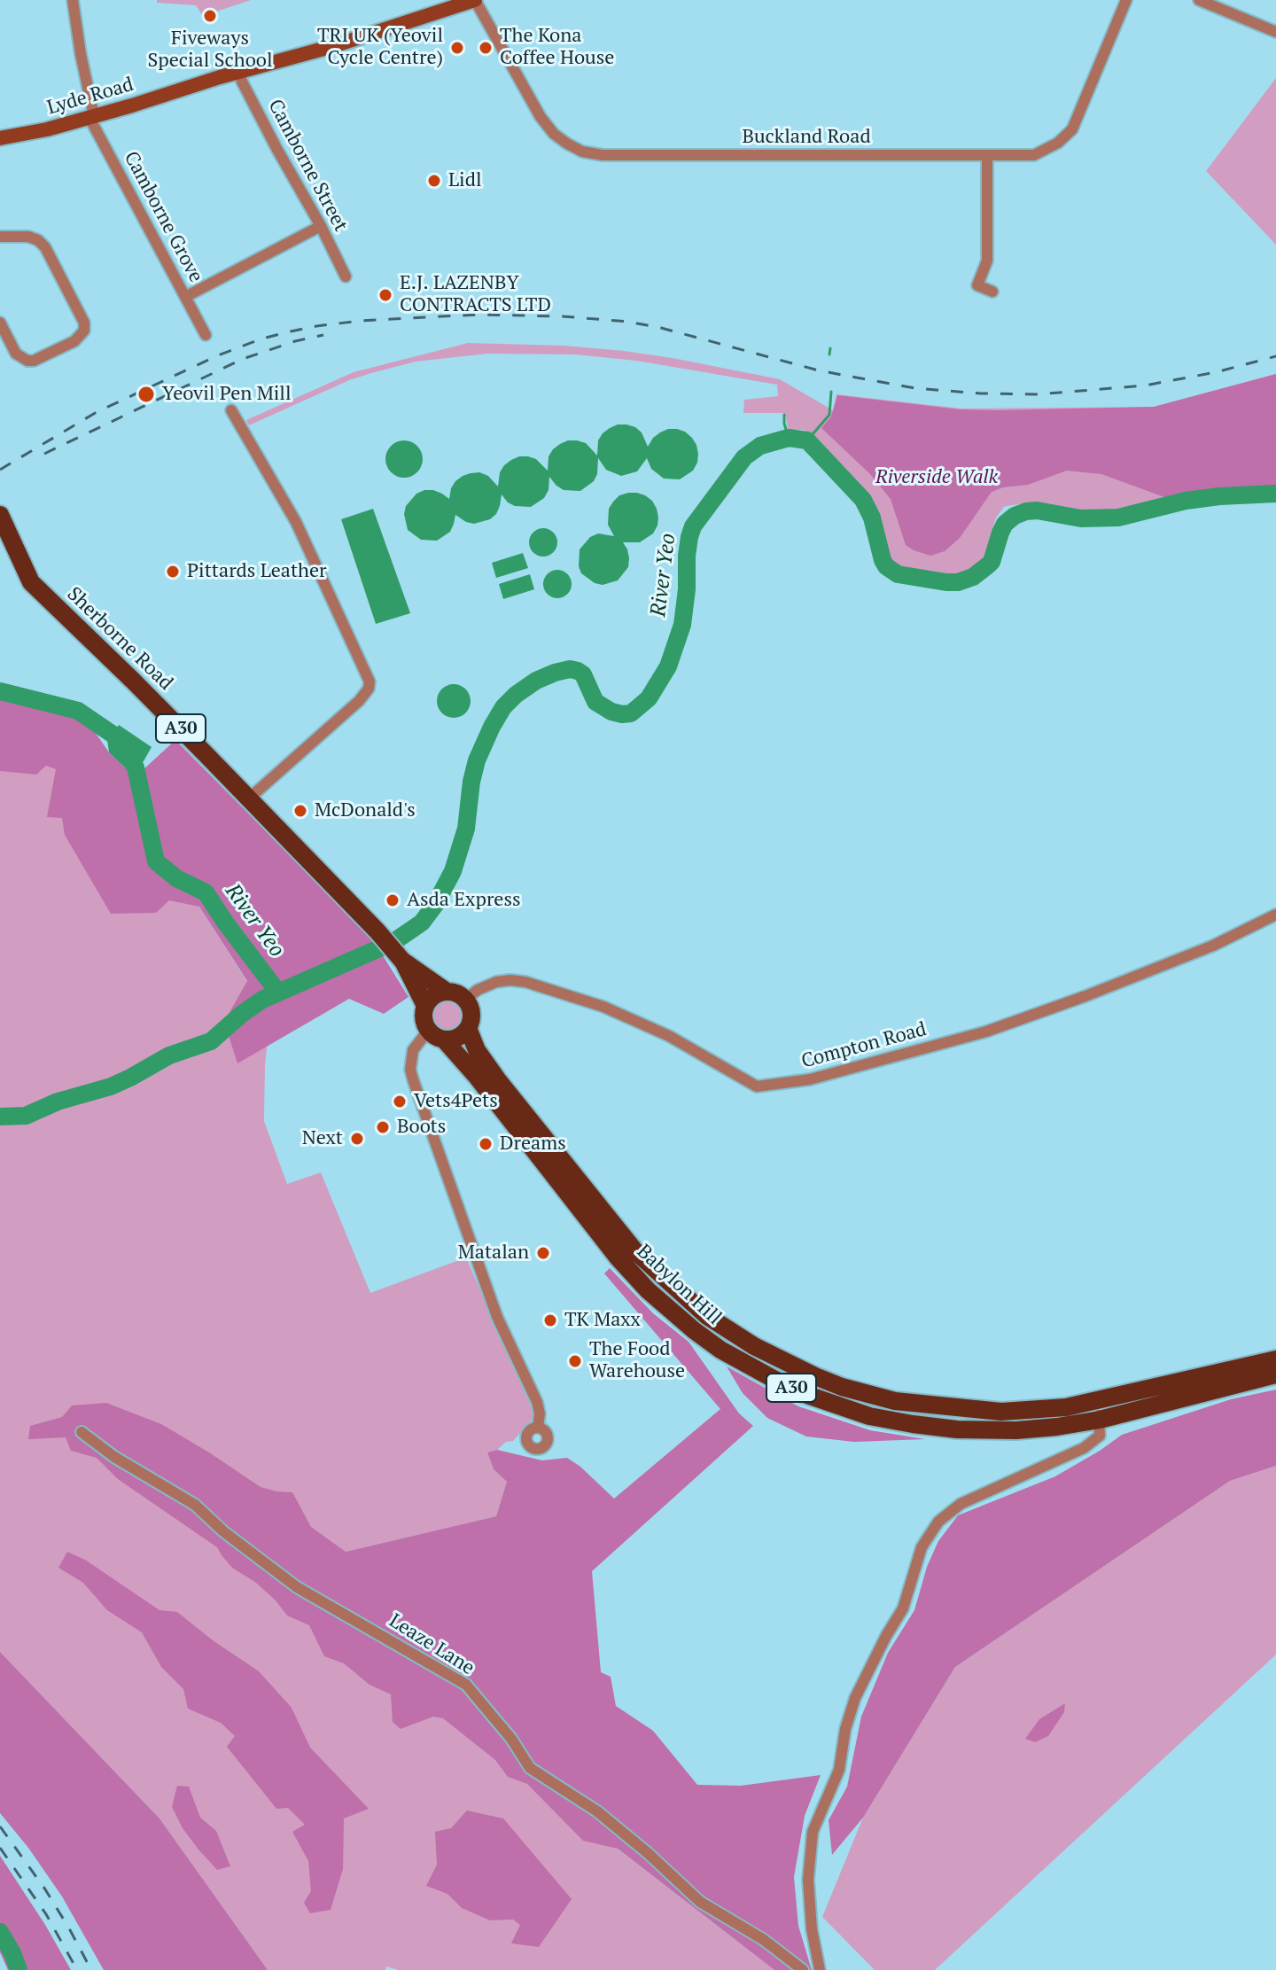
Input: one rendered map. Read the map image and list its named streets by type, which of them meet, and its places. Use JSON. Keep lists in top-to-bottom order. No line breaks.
{"streets":{"main road":["Sherborne Road","A30","Babylon Hill"],"street":["Lyde Road","Buckland Road","Camborne Street","Camborne Grove","Compton Road","Leaze Lane"]},"crossings":[["Lyde Road","Buckland Road"],["Lyde Road","Camborne Street"],["Lyde Road","Camborne Grove"],["Sherborne Road","A30"],["A30","Compton Road"],["A30","Babylon Hill"],["Compton Road","Babylon Hill"]],"water":["River Yeo"],"parks":["Riverside Walk"],"places":["Fiveways Special School","TRI UK (Yeovil Cycle Centre)","The Kona Coffee House","Lidl","E.J. LAZENBY CONTRACTS LTD","Yeovil Pen Mill","Pittards Leather","McDonald's","Asda Express","Vets4Pets","Boots","Next","Dreams","Matalan","TK Maxx","The Food Warehouse"]}
